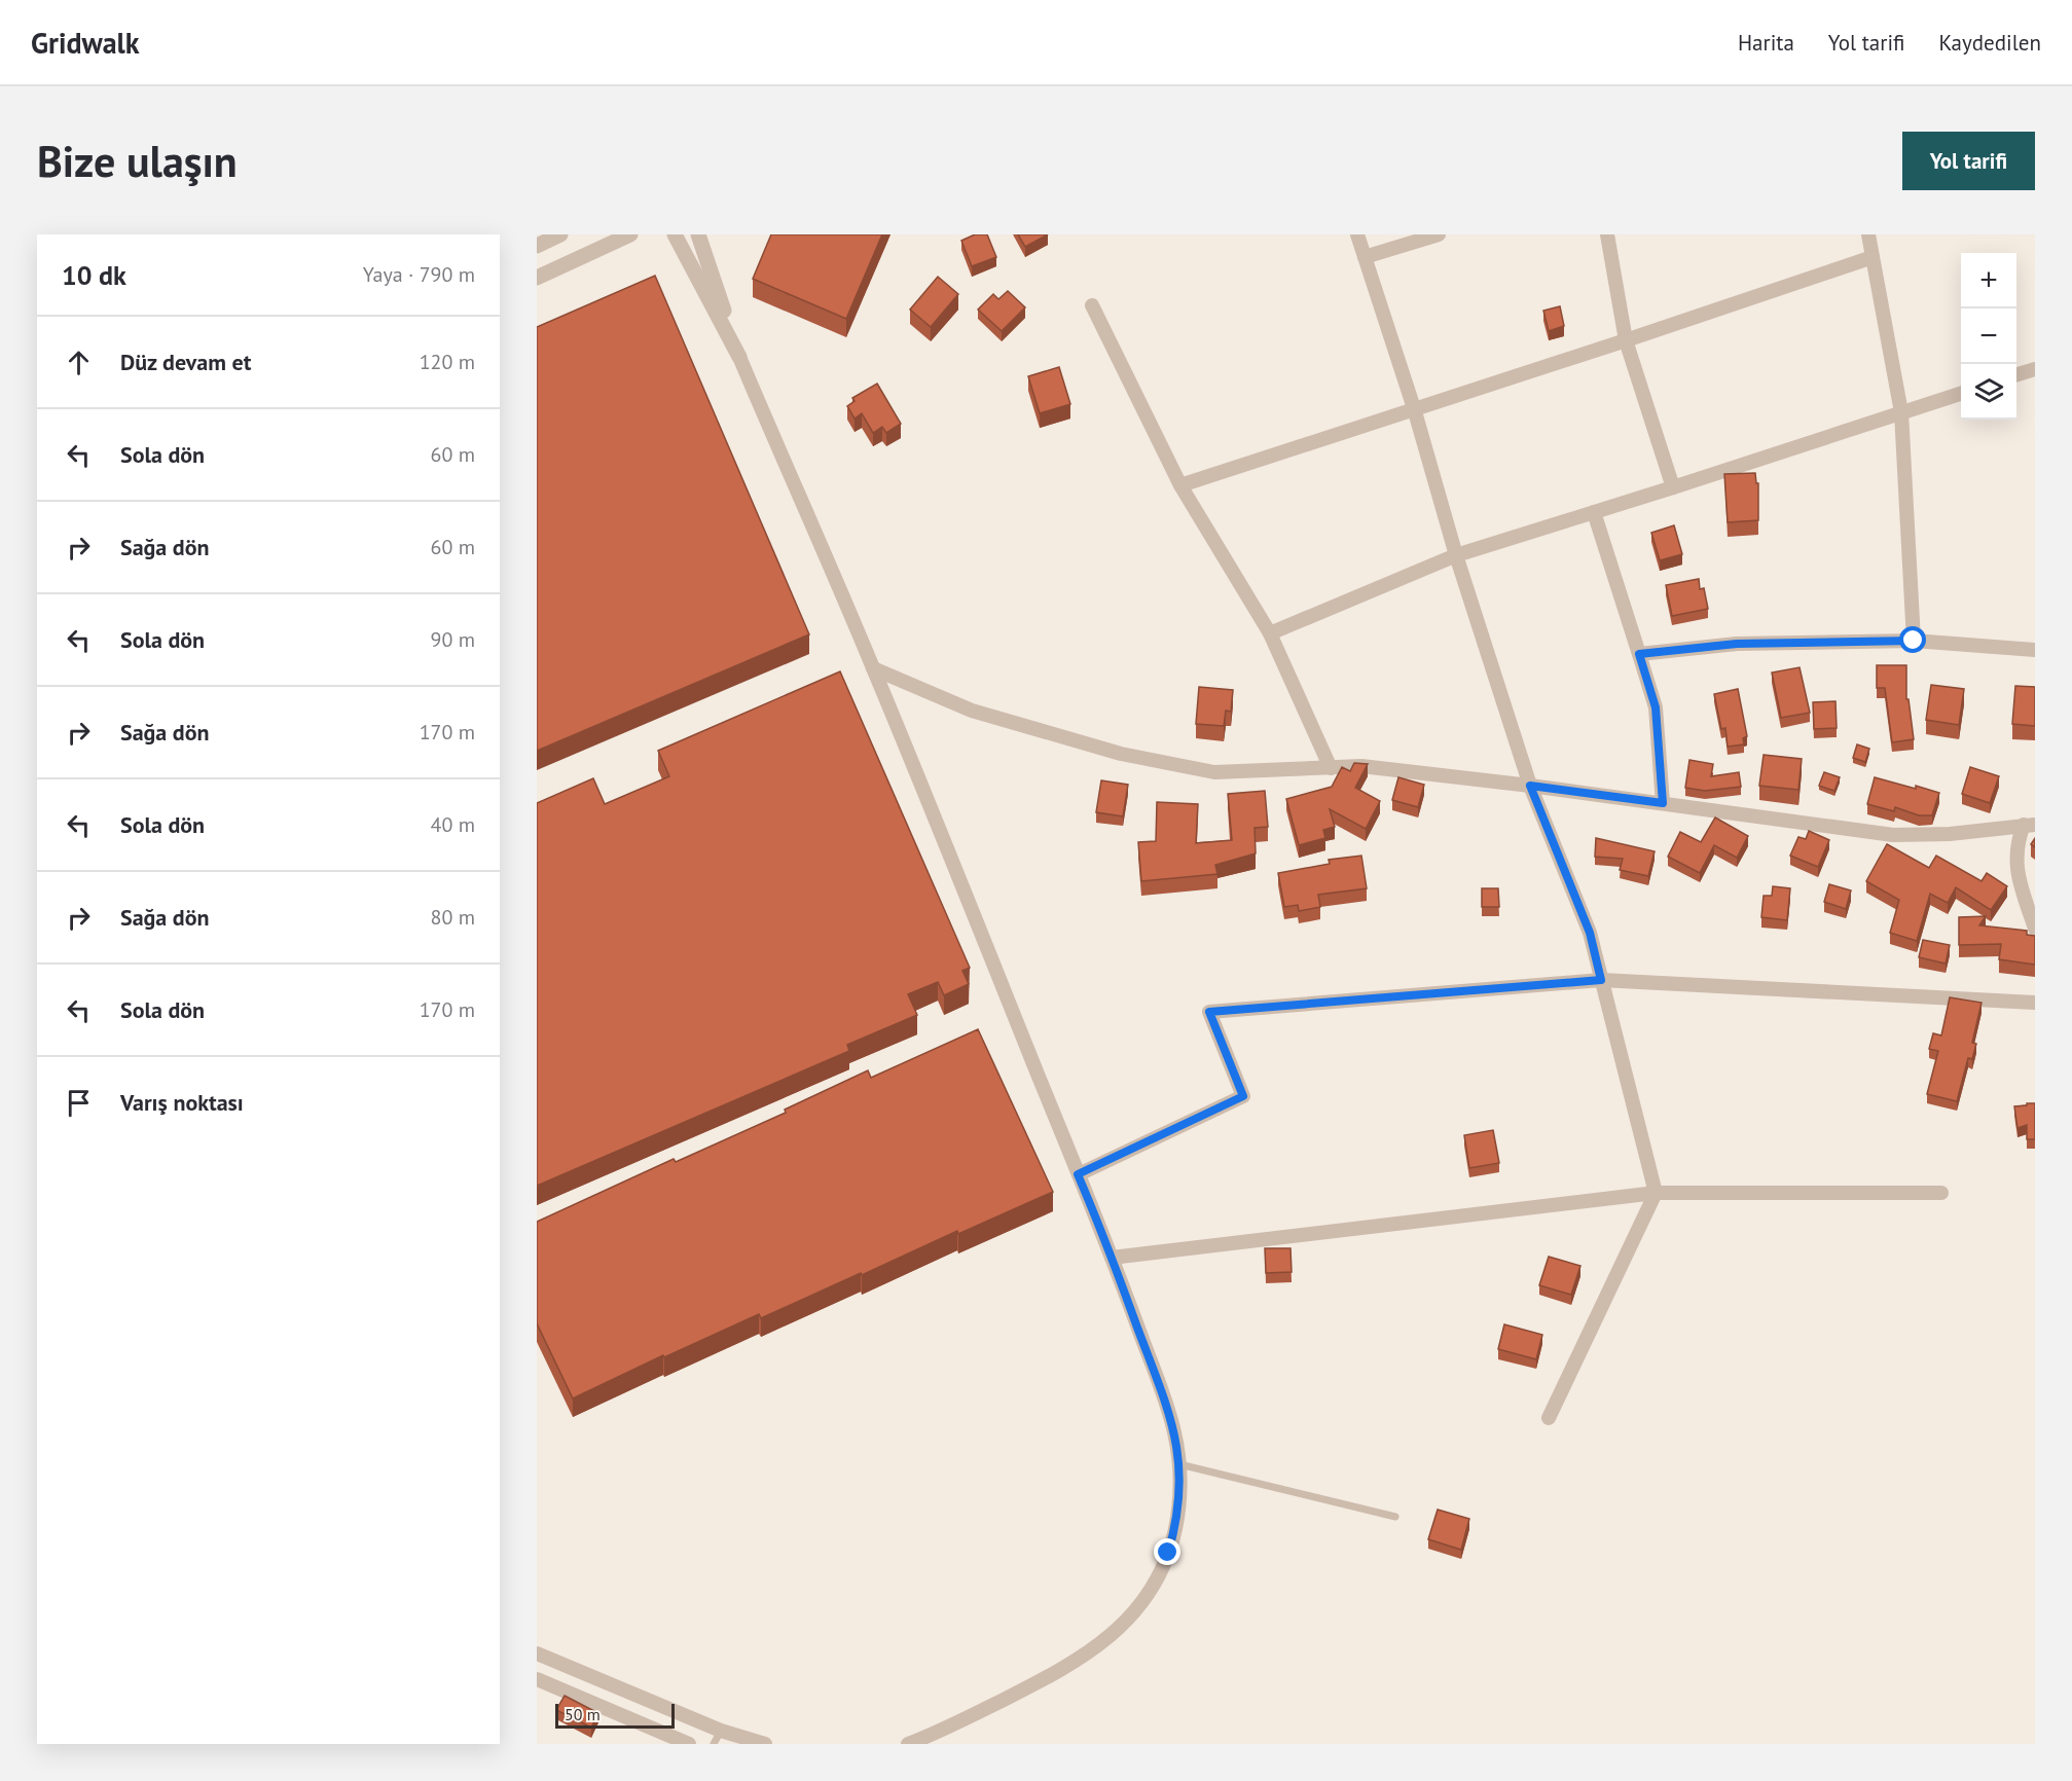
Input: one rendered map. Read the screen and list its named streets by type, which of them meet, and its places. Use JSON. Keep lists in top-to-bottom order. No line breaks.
{"scale_bar":"50 m","page":{"header":"Gridwalk","nav":["Harita","Yol tarifi","Kaydedilen"],"buttons":"Yol tarifi","title":"Bize ulaşın","heading":["10 dk","Yaya · 790 m"],"map_buttons":["+","−"],"list":[["Düz devam et","120 m"],["Sola dön","60 m"],["Sağa dön","60 m"],["Sola dön","90 m"],["Sağa dön","170 m"],["Sola dön","40 m"],["Sağa dön","80 m"],["Sola dön","170 m"],"Varış noktası"],"scale":"50 m"}}
